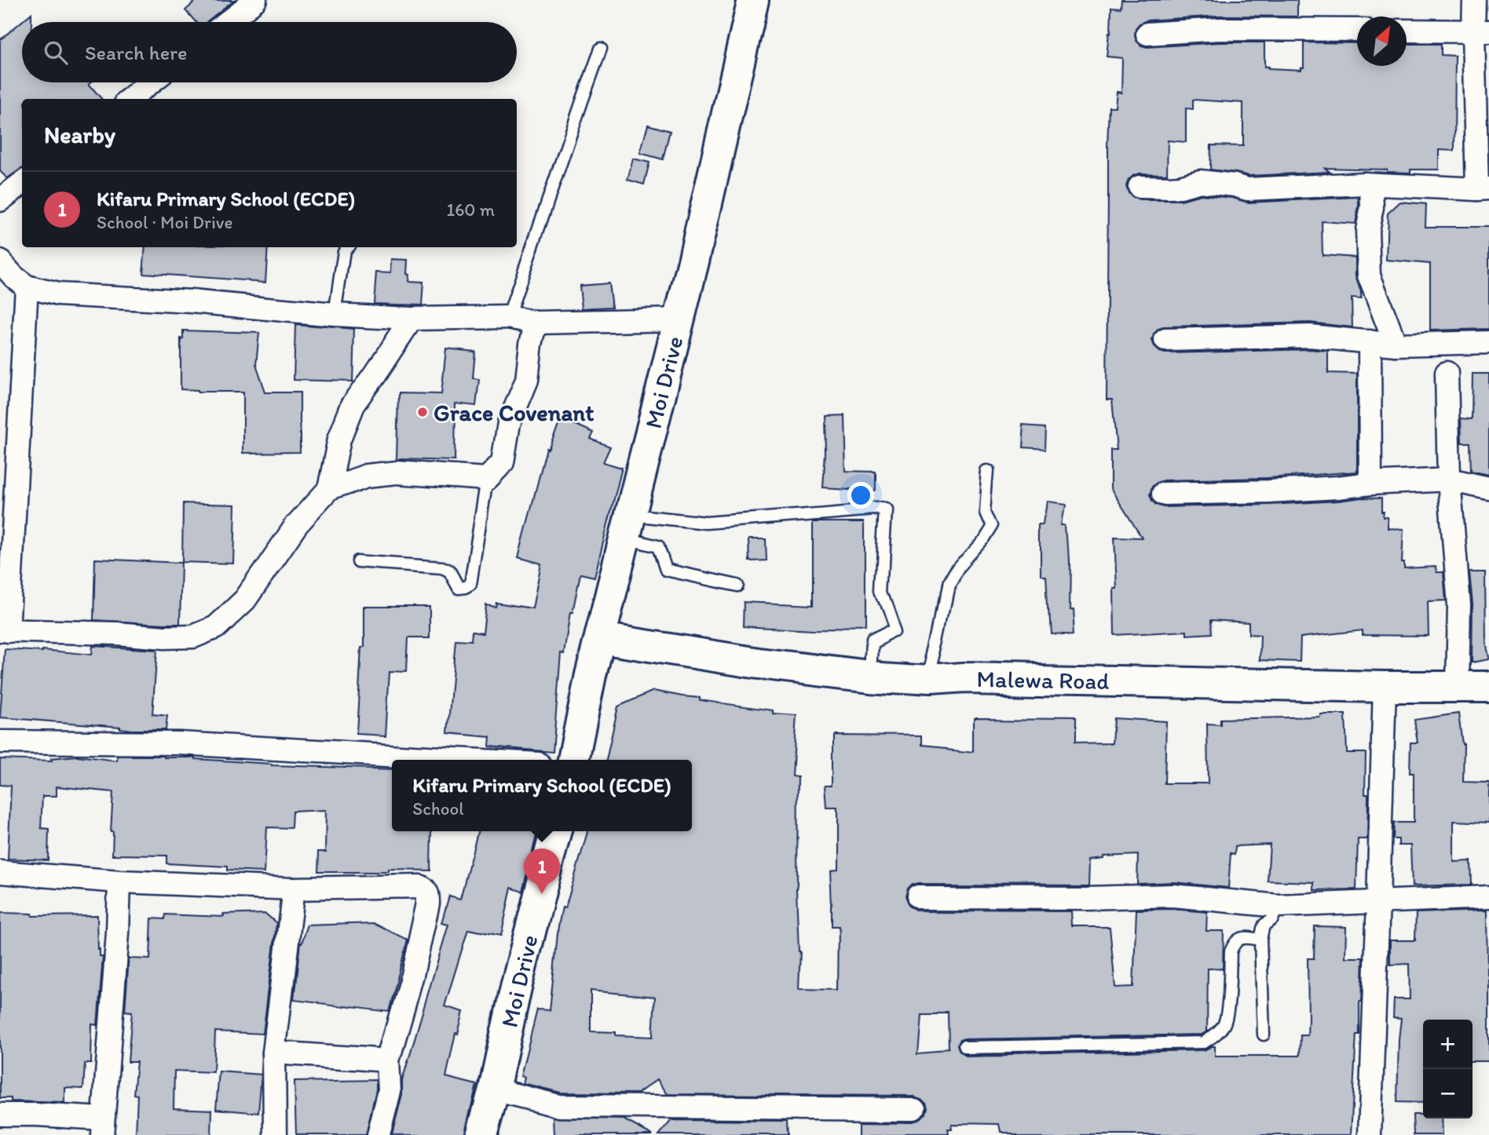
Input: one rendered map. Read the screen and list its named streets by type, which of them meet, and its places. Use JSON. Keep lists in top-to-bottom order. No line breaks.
{"streets":{"street":["Moi Drive","Malewa Road"]},"crossings":[["Moi Drive","Malewa Road"]],"places":["Grace Covenant"],"north":"top right","page":{"search":"Search here","heading":"Nearby","list":[{"mark":"1","name":"Kifaru Primary School (ECDE)","note":"School · Moi Drive","value":"160 m"}],"popup":["Kifaru Primary School (ECDE)","School"],"pins":"1","map_buttons":["+","−"]}}
